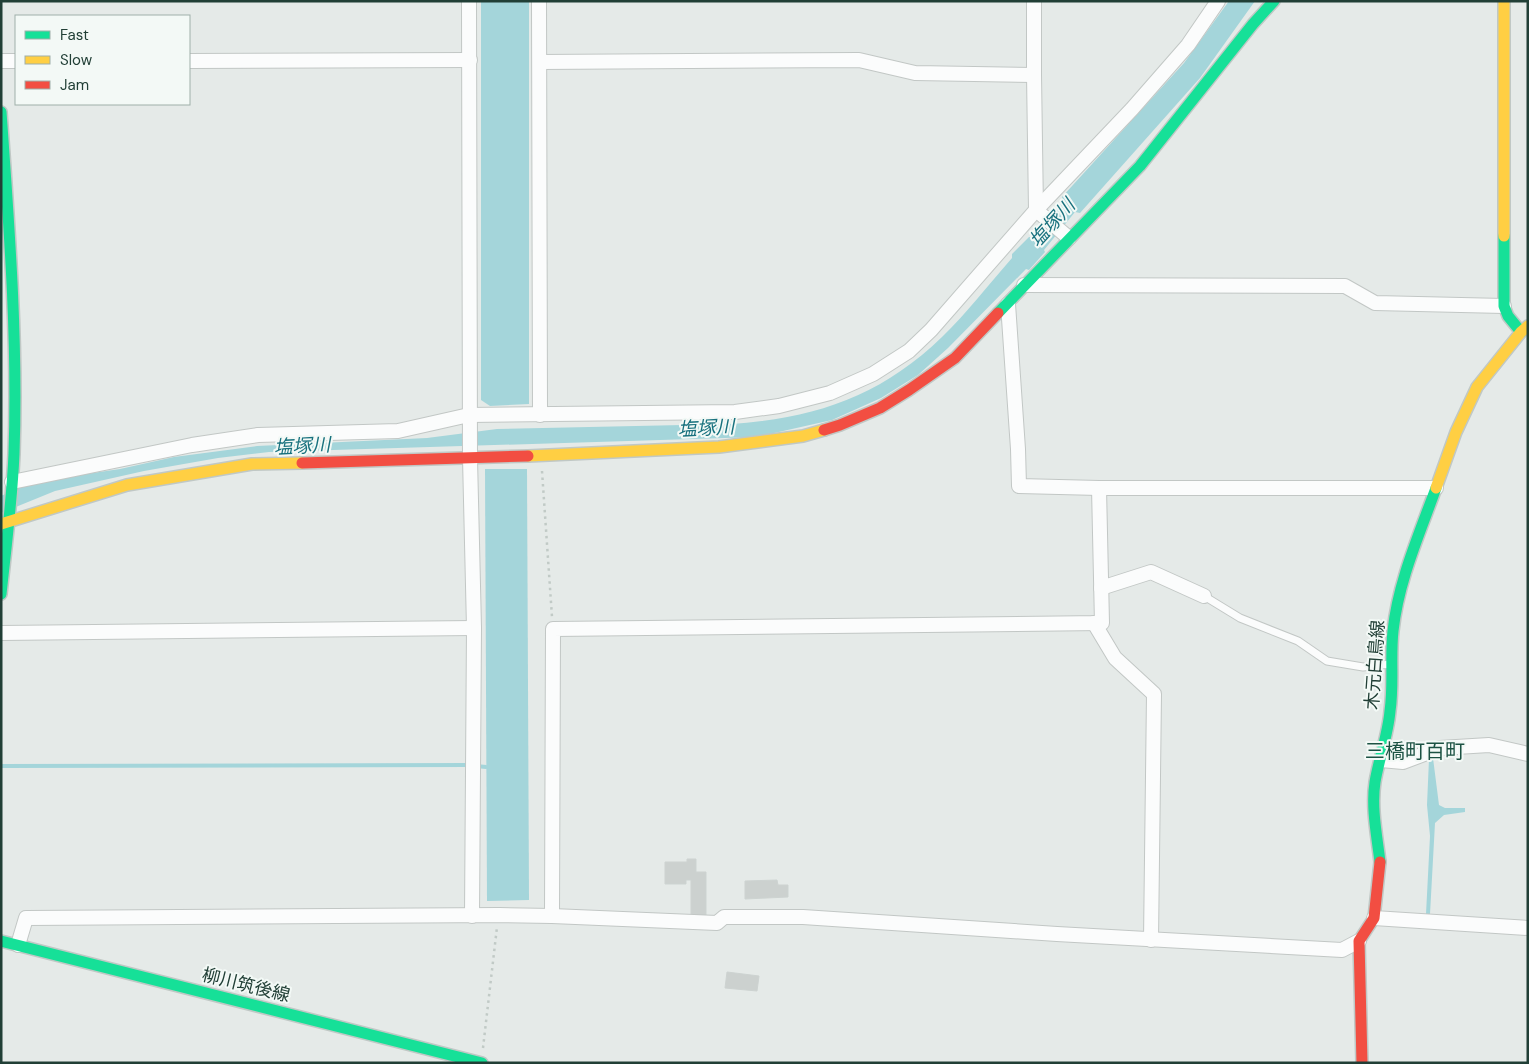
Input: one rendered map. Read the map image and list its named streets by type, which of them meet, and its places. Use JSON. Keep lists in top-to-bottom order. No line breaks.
{"streets":{"street":["木元白鳥線","柳川筑後線"]},"districts":["三橋町百町"],"water":["塩塚川"],"legend":["Fast","Slow","Jam"]}
